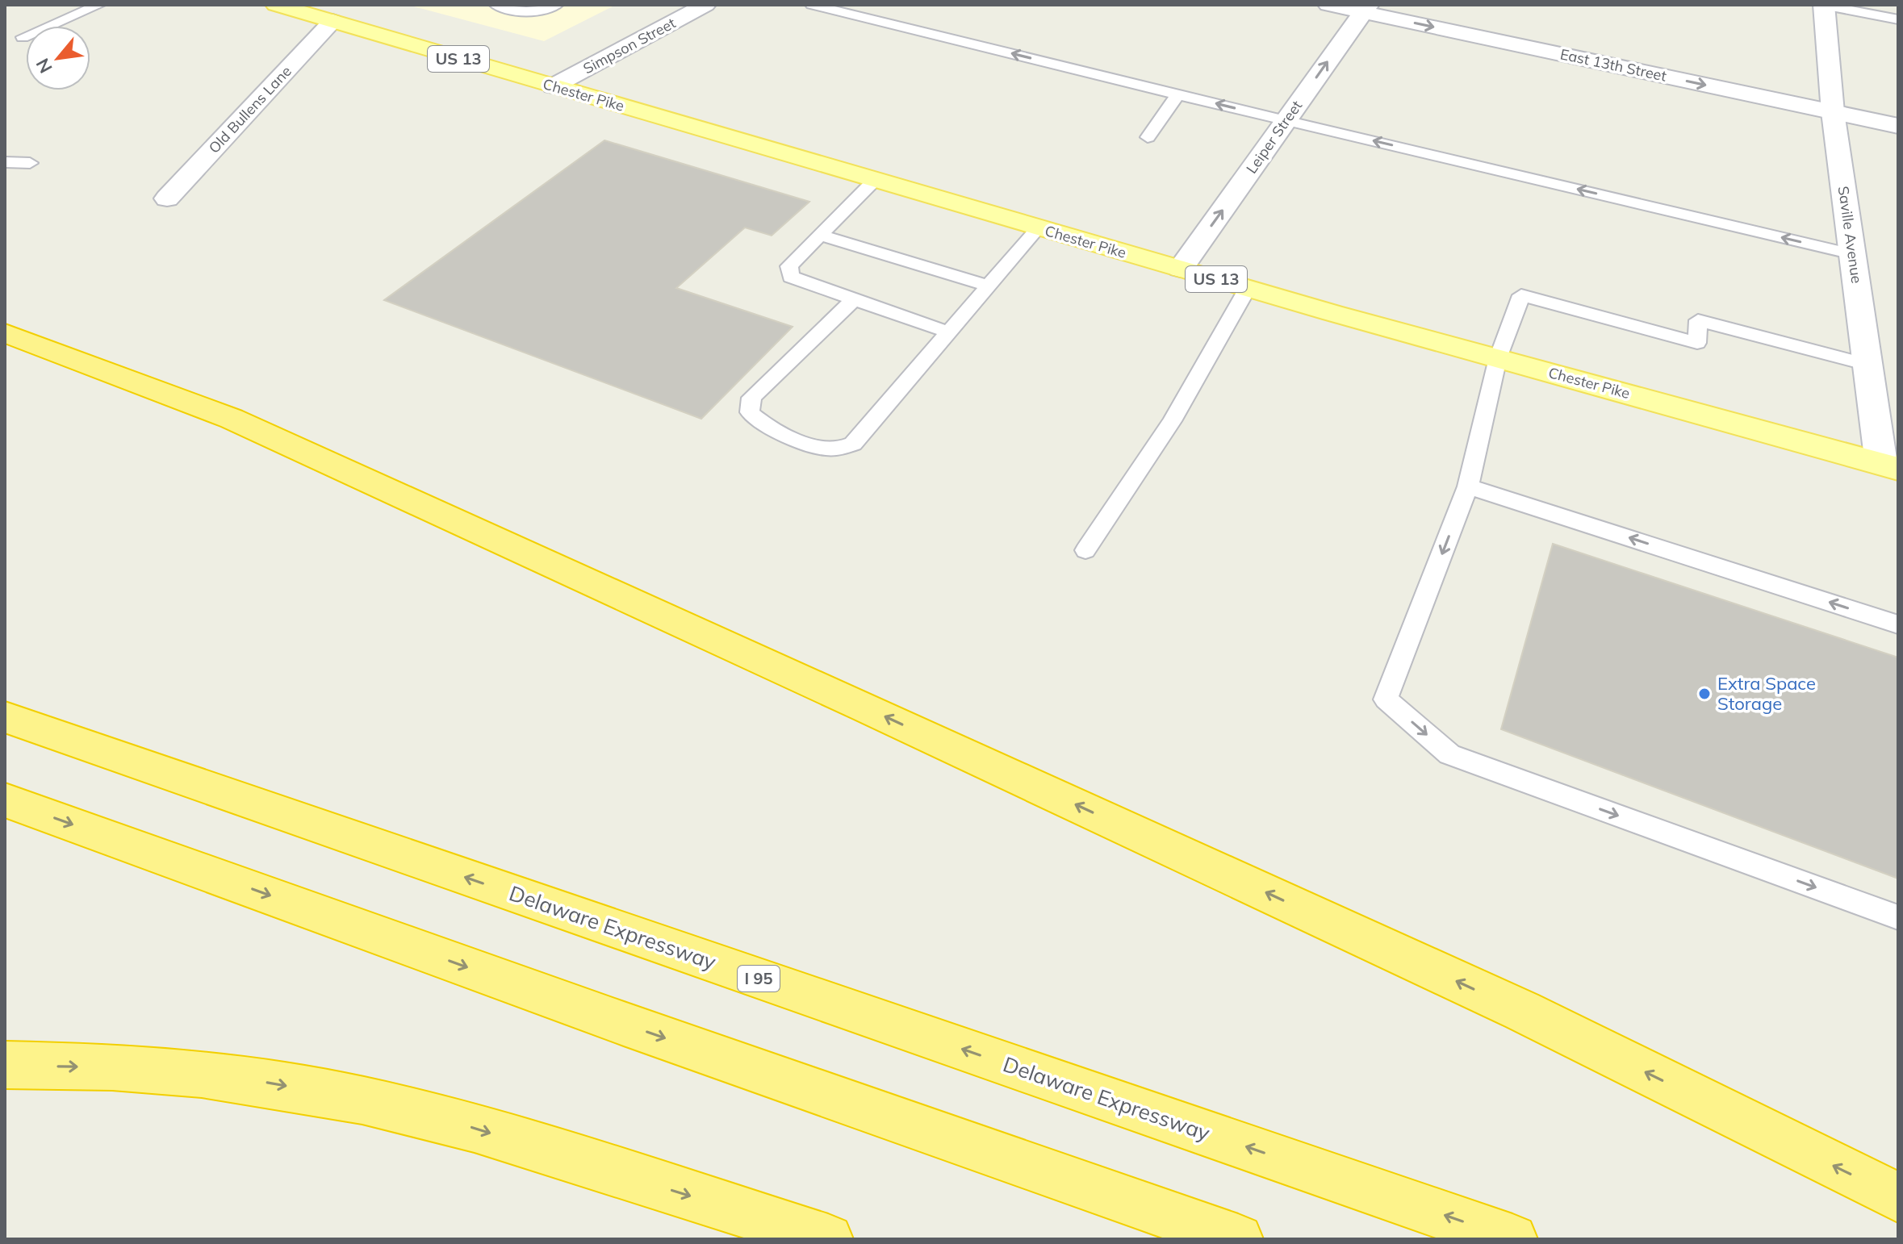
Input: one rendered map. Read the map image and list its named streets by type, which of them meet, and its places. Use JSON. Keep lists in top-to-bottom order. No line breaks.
{"streets":{"highway":["Delaware Expressway","I 95"],"main road":["US 13","Chester Pike"],"street":["Simpson Street","East 13th Street","Old Bullens Lane","Leiper Street","Saville Avenue"]},"crossings":[["Simpson Street","Chester Pike"],["East 13th Street","Leiper Street"],["East 13th Street","Saville Avenue"],["Chester Pike","Old Bullens Lane"],["Chester Pike","Leiper Street"],["Chester Pike","Saville Avenue"]],"one_way":["East 13th Street","Leiper Street"],"places":["Extra Space Storage"],"north":"bottom left"}
